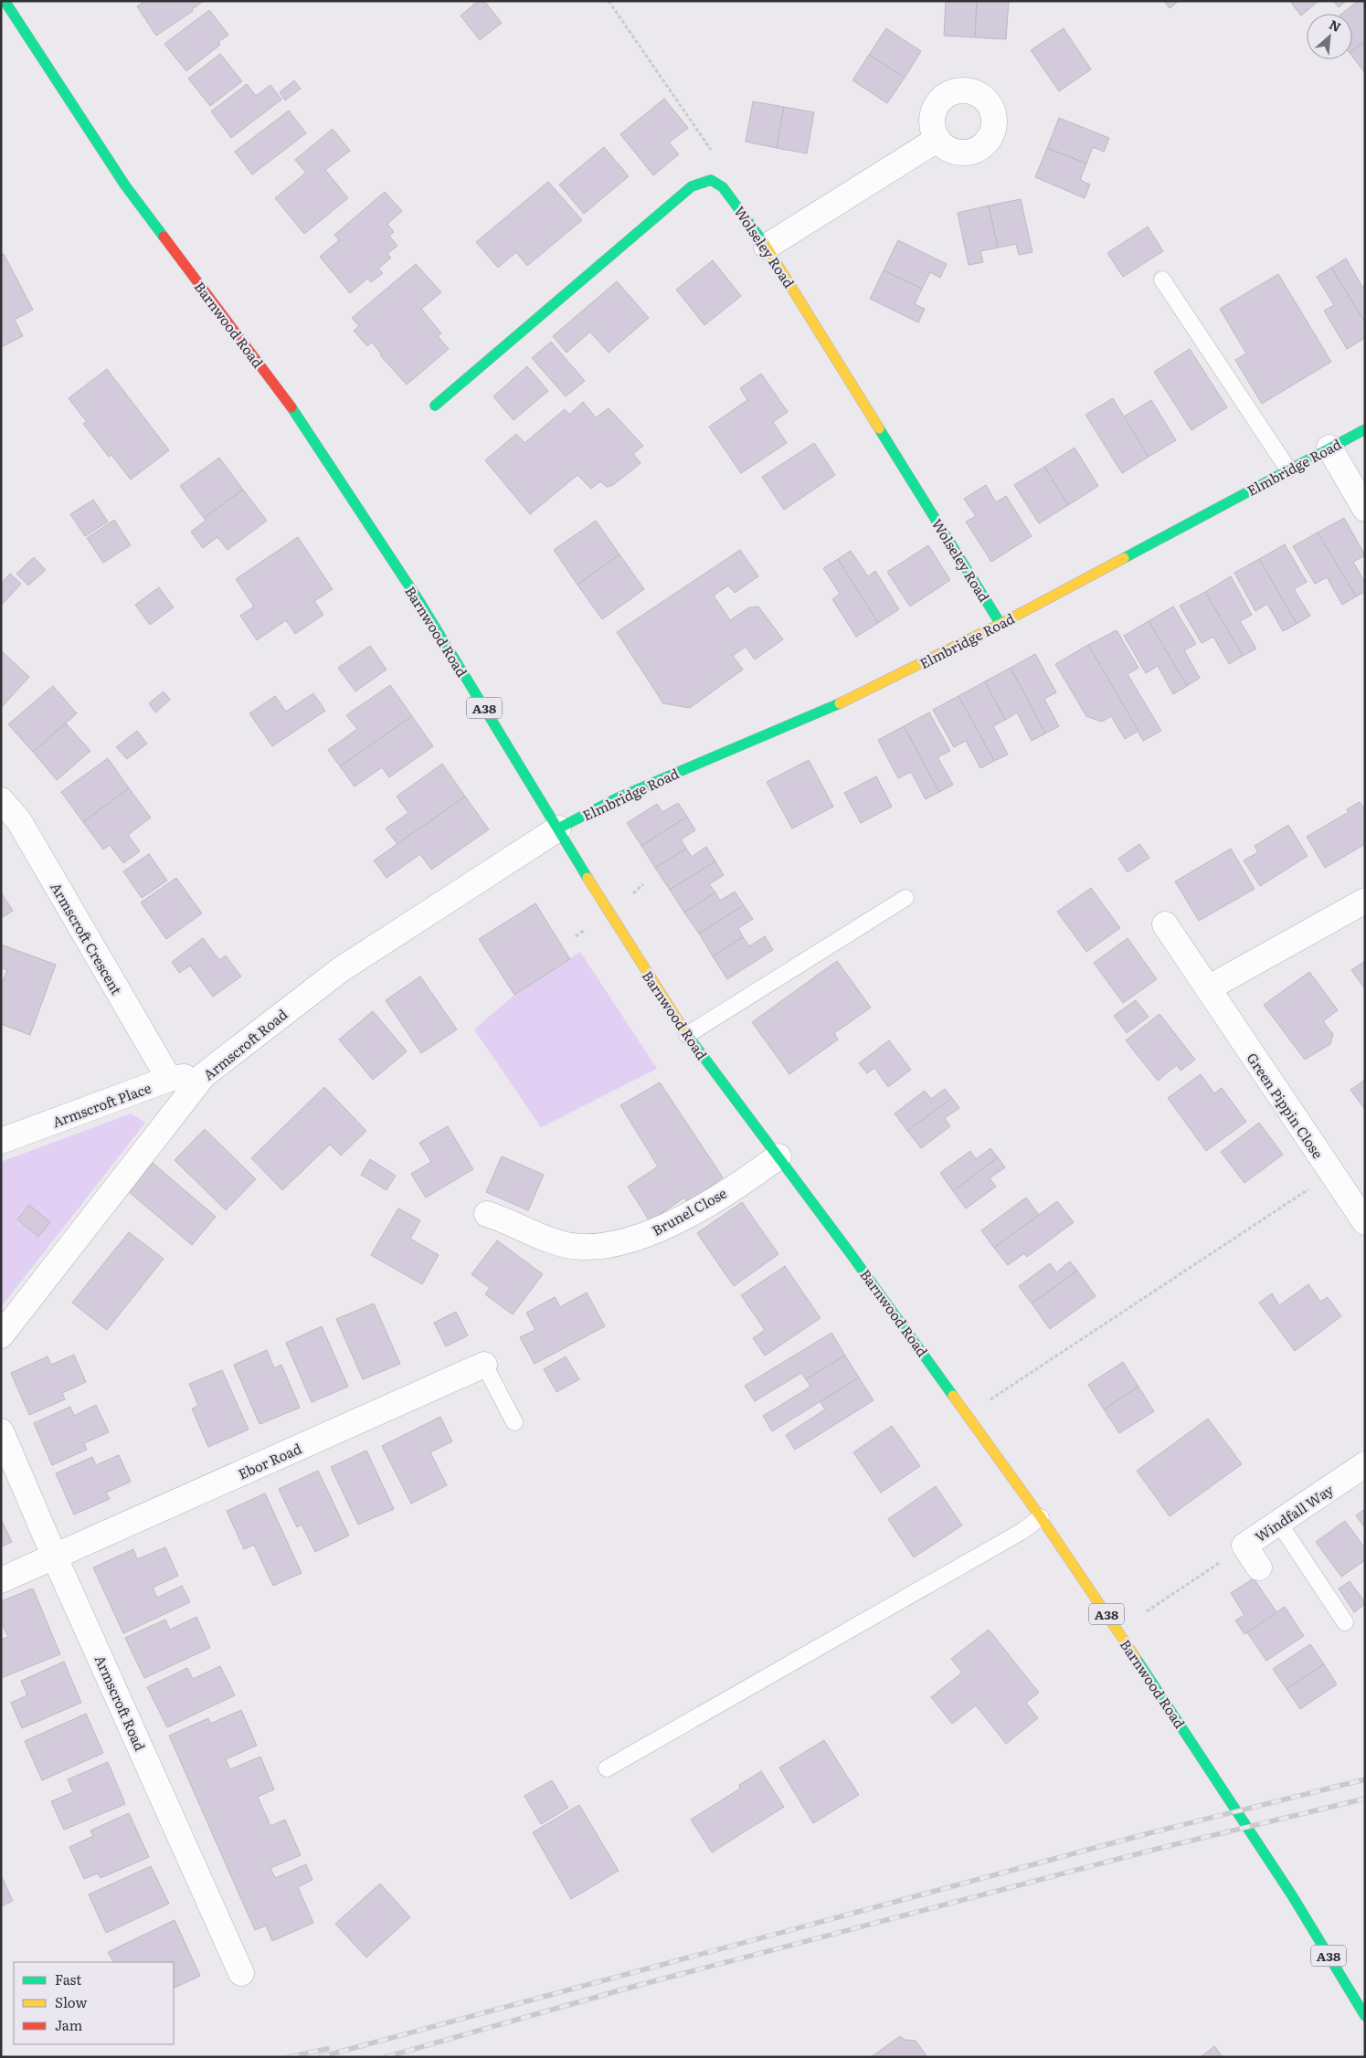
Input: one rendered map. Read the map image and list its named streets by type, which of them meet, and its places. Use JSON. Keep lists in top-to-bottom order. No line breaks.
{"streets":{"main road":["Wolseley Road","Barnwood Road","Elmbridge Road","A38"],"street":["Armscroft Crescent","Armscroft Road","Armscroft Place","Green Pippin Close","Brunel Close","Ebor Road","Windfall Way"]},"crossings":[["Wolseley Road","Elmbridge Road"],["Barnwood Road","Elmbridge Road"],["Barnwood Road","Armscroft Road"],["Barnwood Road","Brunel Close"],["Elmbridge Road","Armscroft Road"],["Armscroft Crescent","Armscroft Place"],["Armscroft Road","Armscroft Place"],["Armscroft Road","Ebor Road"]],"legend":["Fast","Slow","Jam"],"north":"top right"}
